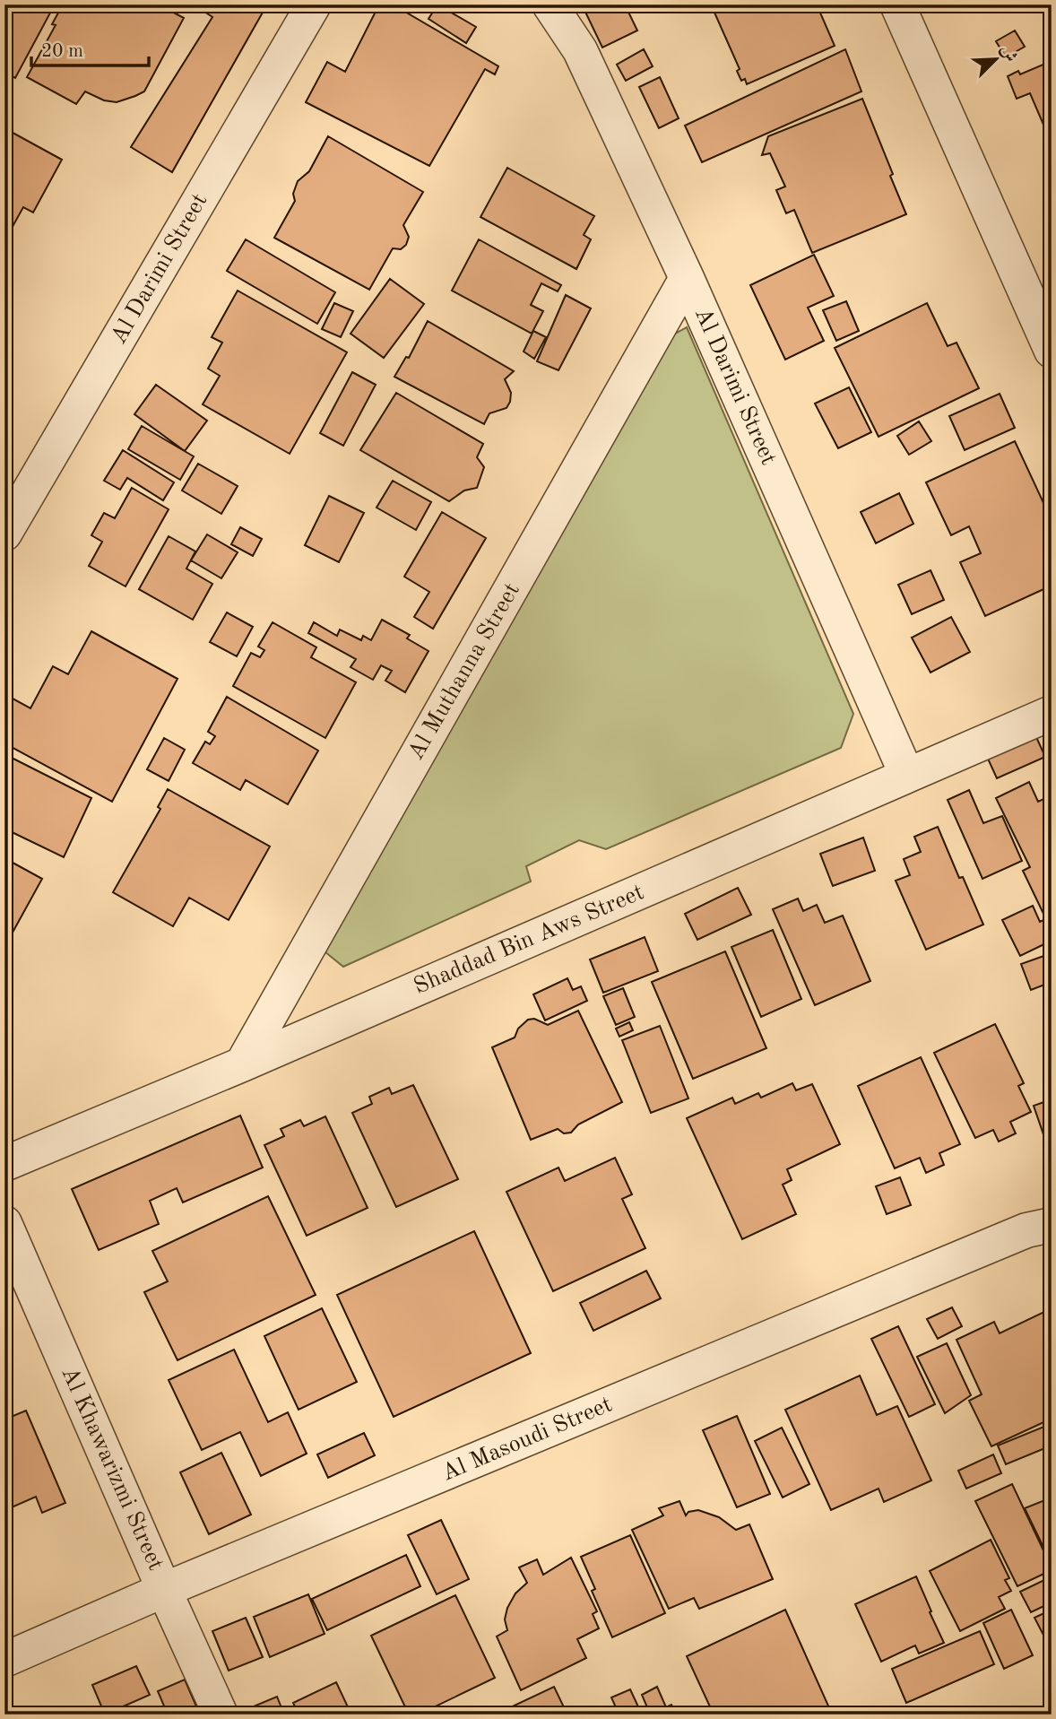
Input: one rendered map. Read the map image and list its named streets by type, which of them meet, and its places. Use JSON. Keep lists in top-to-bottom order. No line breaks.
{"streets":{"street":["Al Darimi Street","Al Muthanna Street","Shaddad Bin Aws Street","Al Masoudi Street","Al Khawarizmi Street"]},"crossings":[["Al Darimi Street","Al Muthanna Street"],["Al Darimi Street","Shaddad Bin Aws Street"],["Al Muthanna Street","Shaddad Bin Aws Street"],["Al Masoudi Street","Al Khawarizmi Street"]],"scale_bar":"20 m","north":"top right"}
